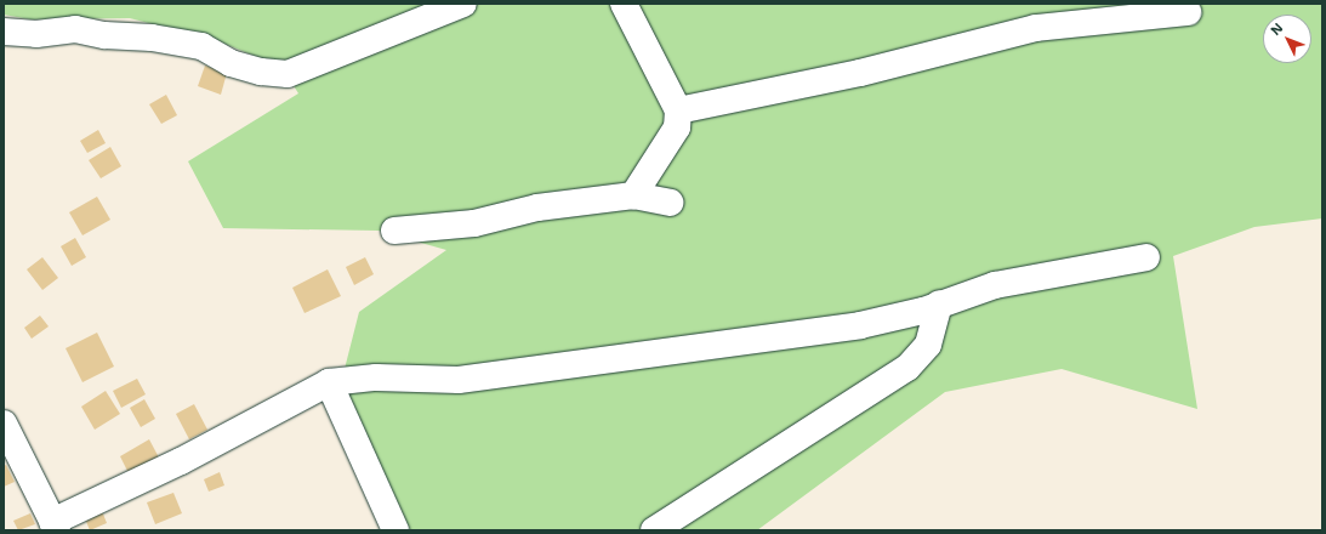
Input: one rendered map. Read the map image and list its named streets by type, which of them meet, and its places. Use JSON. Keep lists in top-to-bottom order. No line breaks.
{"north":"top left"}
